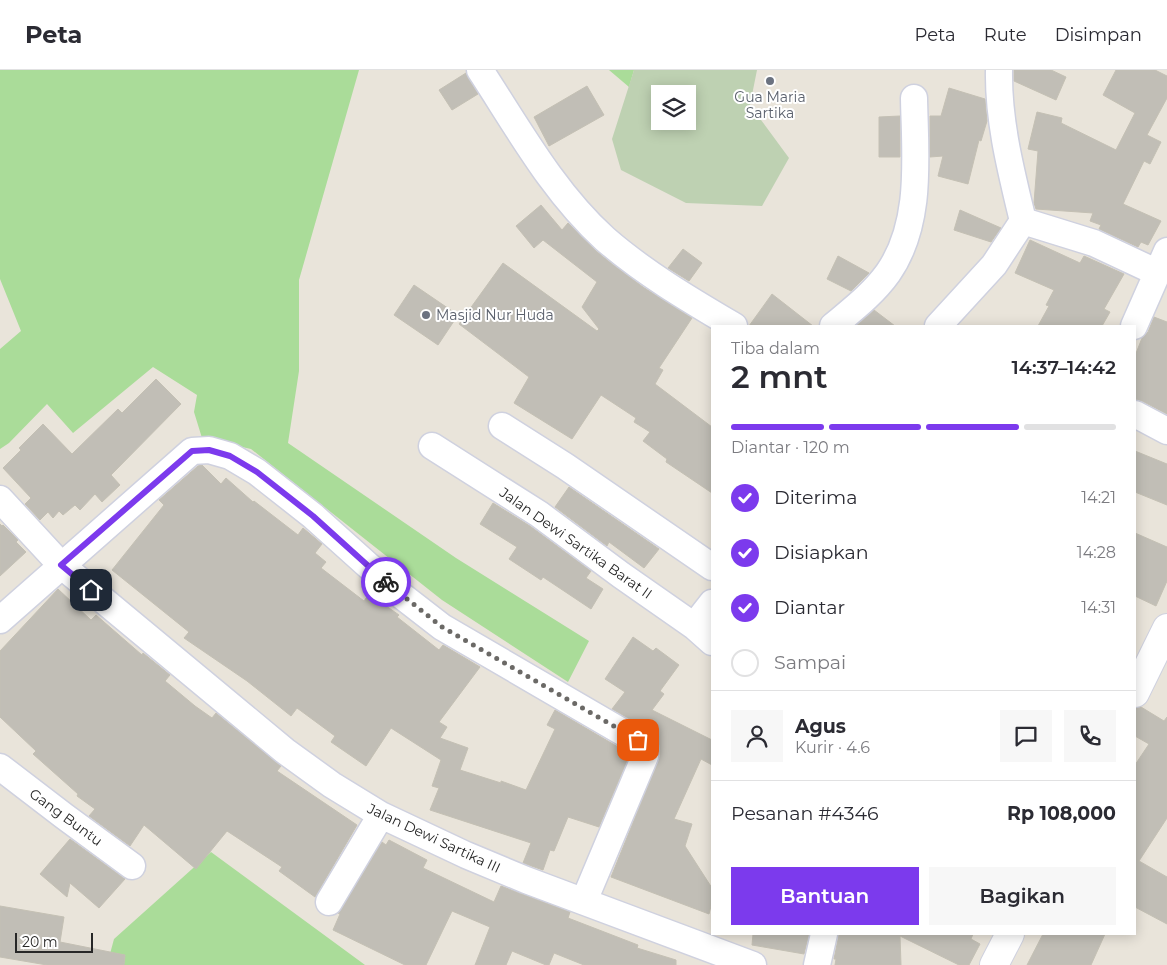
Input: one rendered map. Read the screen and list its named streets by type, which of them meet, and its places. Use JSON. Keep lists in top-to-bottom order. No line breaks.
{"streets":{"street":["Jalan Dewi Sartika Barat II","Gang Buntu","Jalan Dewi Sartika III"]},"places":["Gua Maria Sartika","Masjid Nur Huda"],"scale_bar":"20 m","page":{"header":"Peta","nav":["Peta","Rute","Disimpan"],"heading":["2 mnt","Tiba dalam","14:37–14:42"],"panel":["Agus","Kurir · 4.6","Pesanan #4346","Rp 108,000"],"bar":"Diantar · 120 m","list":[["Diterima","14:21"],["Disiapkan","14:28"],["Diantar","14:31"],"Sampai"],"buttons":["Bantuan","Bagikan"],"scale":"20 m"}}
